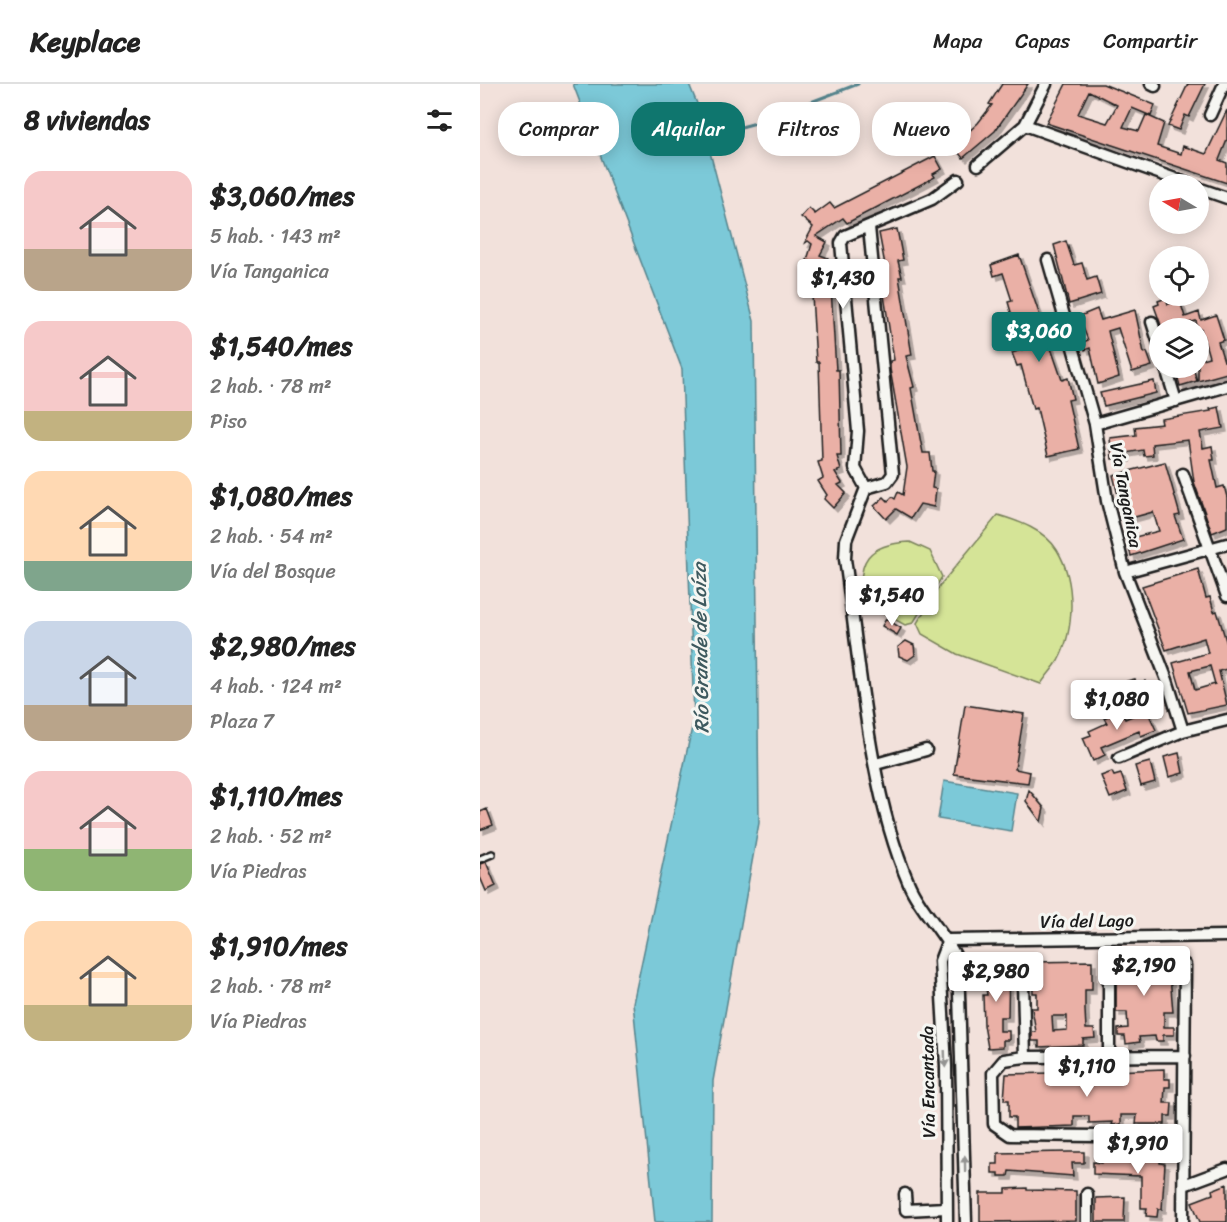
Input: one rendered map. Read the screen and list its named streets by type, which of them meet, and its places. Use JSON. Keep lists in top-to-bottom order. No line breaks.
{"streets":{"street":["Vía Tanganica","Vía del Lago","Vía Encantada"]},"crossings":[["Vía del Lago","Vía Encantada"]],"water":["Río Grande de Loíza"],"north":"left","page":{"header":"Keyplace","nav":["Mapa","Capas","Compartir"],"heading":"8 viviendas","chip":["Comprar","Alquilar","Filtros","Nuevo"],"list":[{"name":"$3,060/mes","note":"5 hab. · 143 m² · Vía Tanganica"},{"name":"$1,540/mes","note":"2 hab. · 78 m² · Piso"},{"name":"$1,080/mes","note":"2 hab. · 54 m² · Vía del Bosque"},{"name":"$2,980/mes","note":"4 hab. · 124 m² · Plaza 7"},{"name":"$1,110/mes","note":"2 hab. · 52 m² · Vía Piedras"},{"name":"$1,910/mes","note":"2 hab. · 78 m² · Vía Piedras"}],"price":["$1,430","$3,060","$1,540","$1,080","$2,190","$2,980","$1,110","$1,910"]}}
